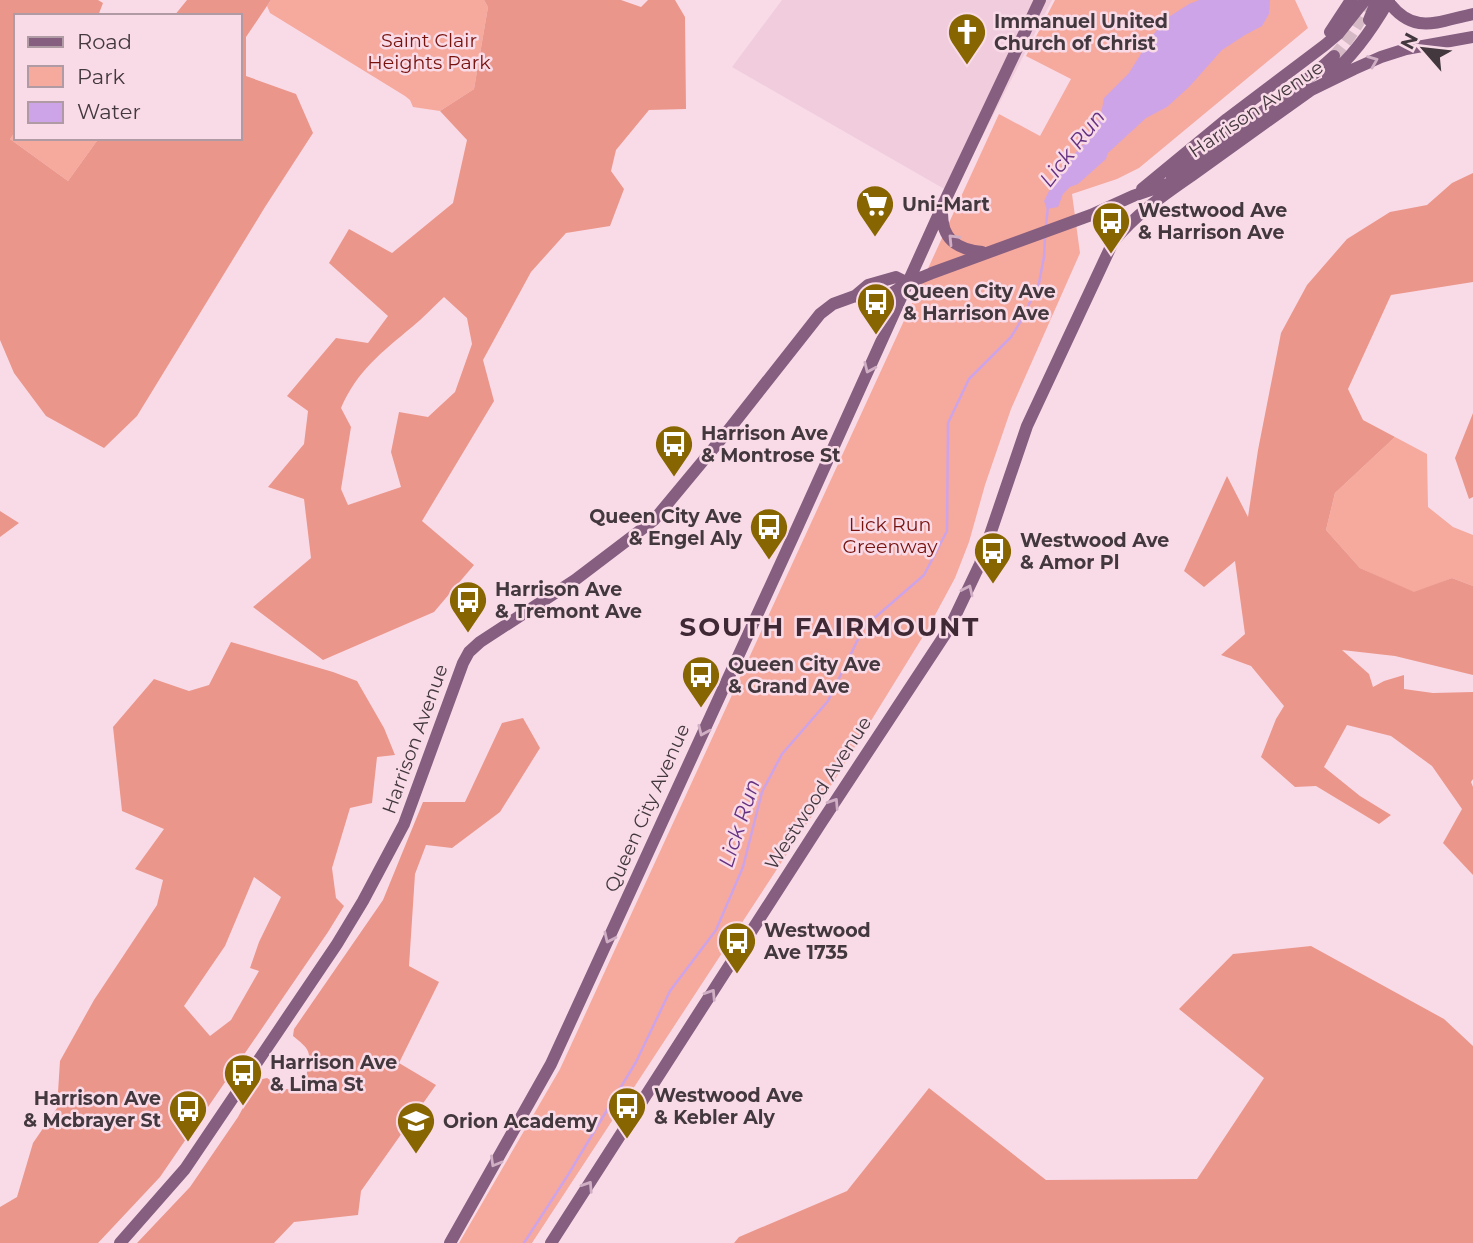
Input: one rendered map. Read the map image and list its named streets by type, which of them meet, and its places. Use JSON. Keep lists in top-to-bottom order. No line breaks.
{"streets":{"main road":["Harrison Avenue","Westwood Avenue","Queen City Avenue"]},"crossings":[["Harrison Avenue","Westwood Avenue"],["Harrison Avenue","Queen City Avenue"]],"one_way":["Westwood Avenue","Queen City Avenue"],"districts":["SOUTH FAIRMOUNT"],"water":["Lick Run"],"parks":["Saint Clair Heights Park","Lick Run Greenway"],"places":{"church":["Immanuel United Church of Christ"],"supermarket":["Uni-Mart"],"bus stop":["Westwood Ave & Harrison Ave","Queen City Ave & Harrison Ave","Harrison Ave & Montrose St","Queen City Ave & Engel Aly","Westwood Ave & Amor Pl","Harrison Ave & Tremont Ave","Queen City Ave & Grand Ave","Westwood Ave 1735","Harrison Ave & Lima St","Westwood Ave & Kebler Aly","Harrison Ave & Mcbrayer St"],"school or university":["Orion Academy"]},"legend":["Road","Park","Water"],"north":"top left"}
